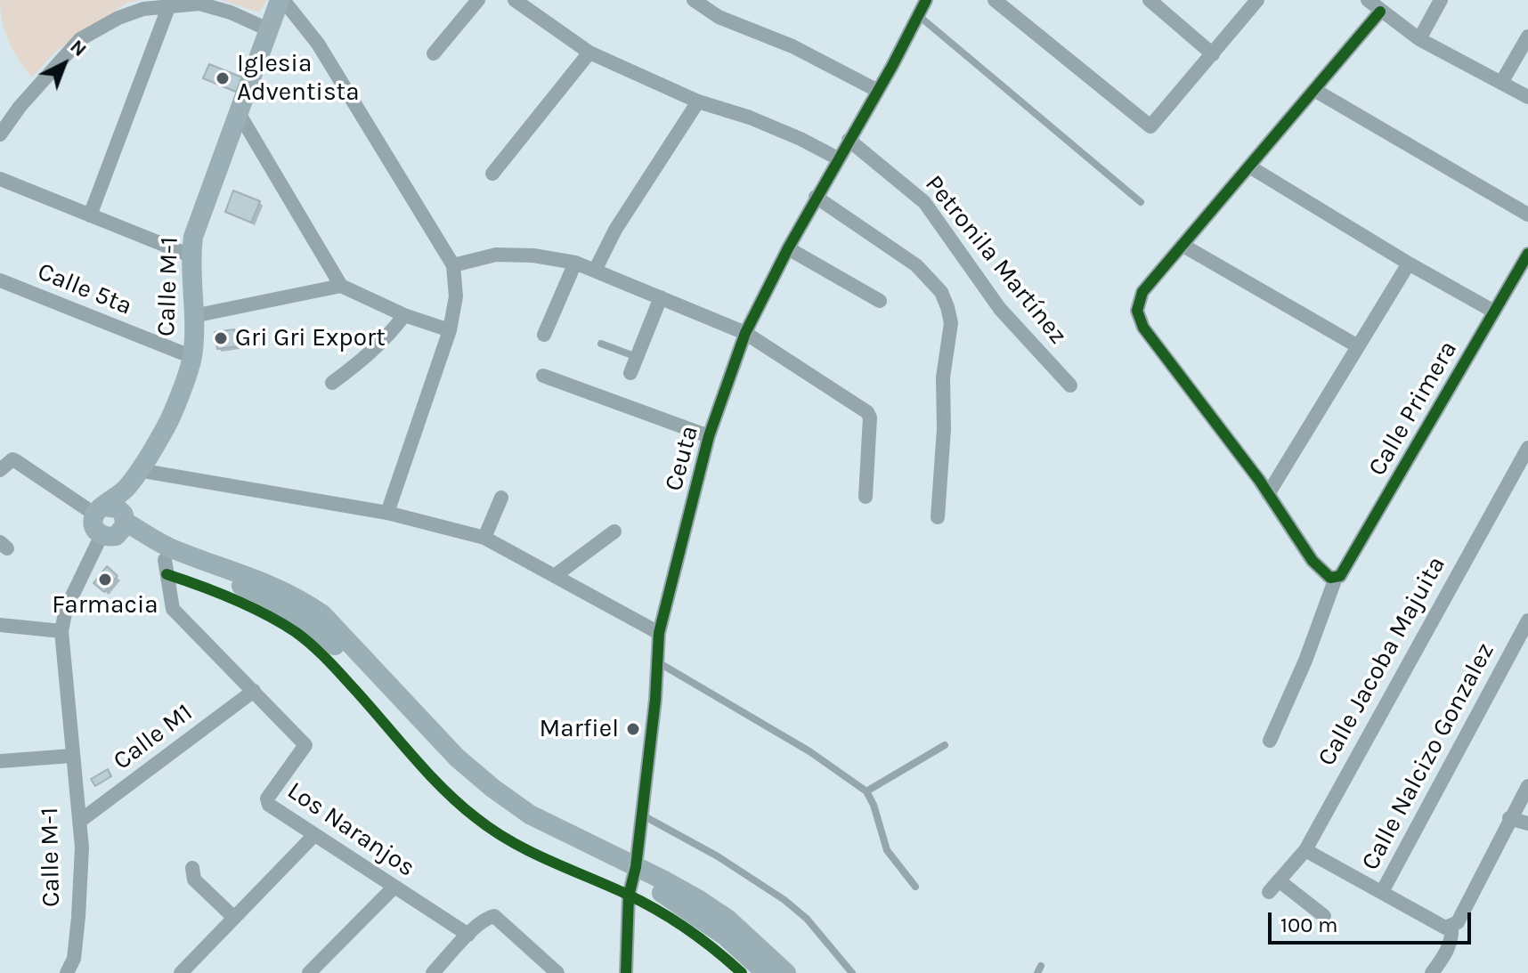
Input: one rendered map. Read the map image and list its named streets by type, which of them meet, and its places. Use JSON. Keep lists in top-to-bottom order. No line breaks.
{"streets":{"street":["Petronila Martínez","Calle M-1","Calle 5ta","Calle Primera","Ceuta","Calle Jacoba Majuita","Calle M1","Calle Nalcizo Gonzalez","Los Naranjos"]},"crossings":[["Petronila Martínez","Ceuta"],["Calle M-1","Calle 5ta"],["Calle M-1","Calle M1"],["Calle M1","Los Naranjos"]],"places":["Iglesia Adventista","Gri Gri Export","Farmacia","Marfiel"],"scale_bar":"100 m","north":"top right"}
